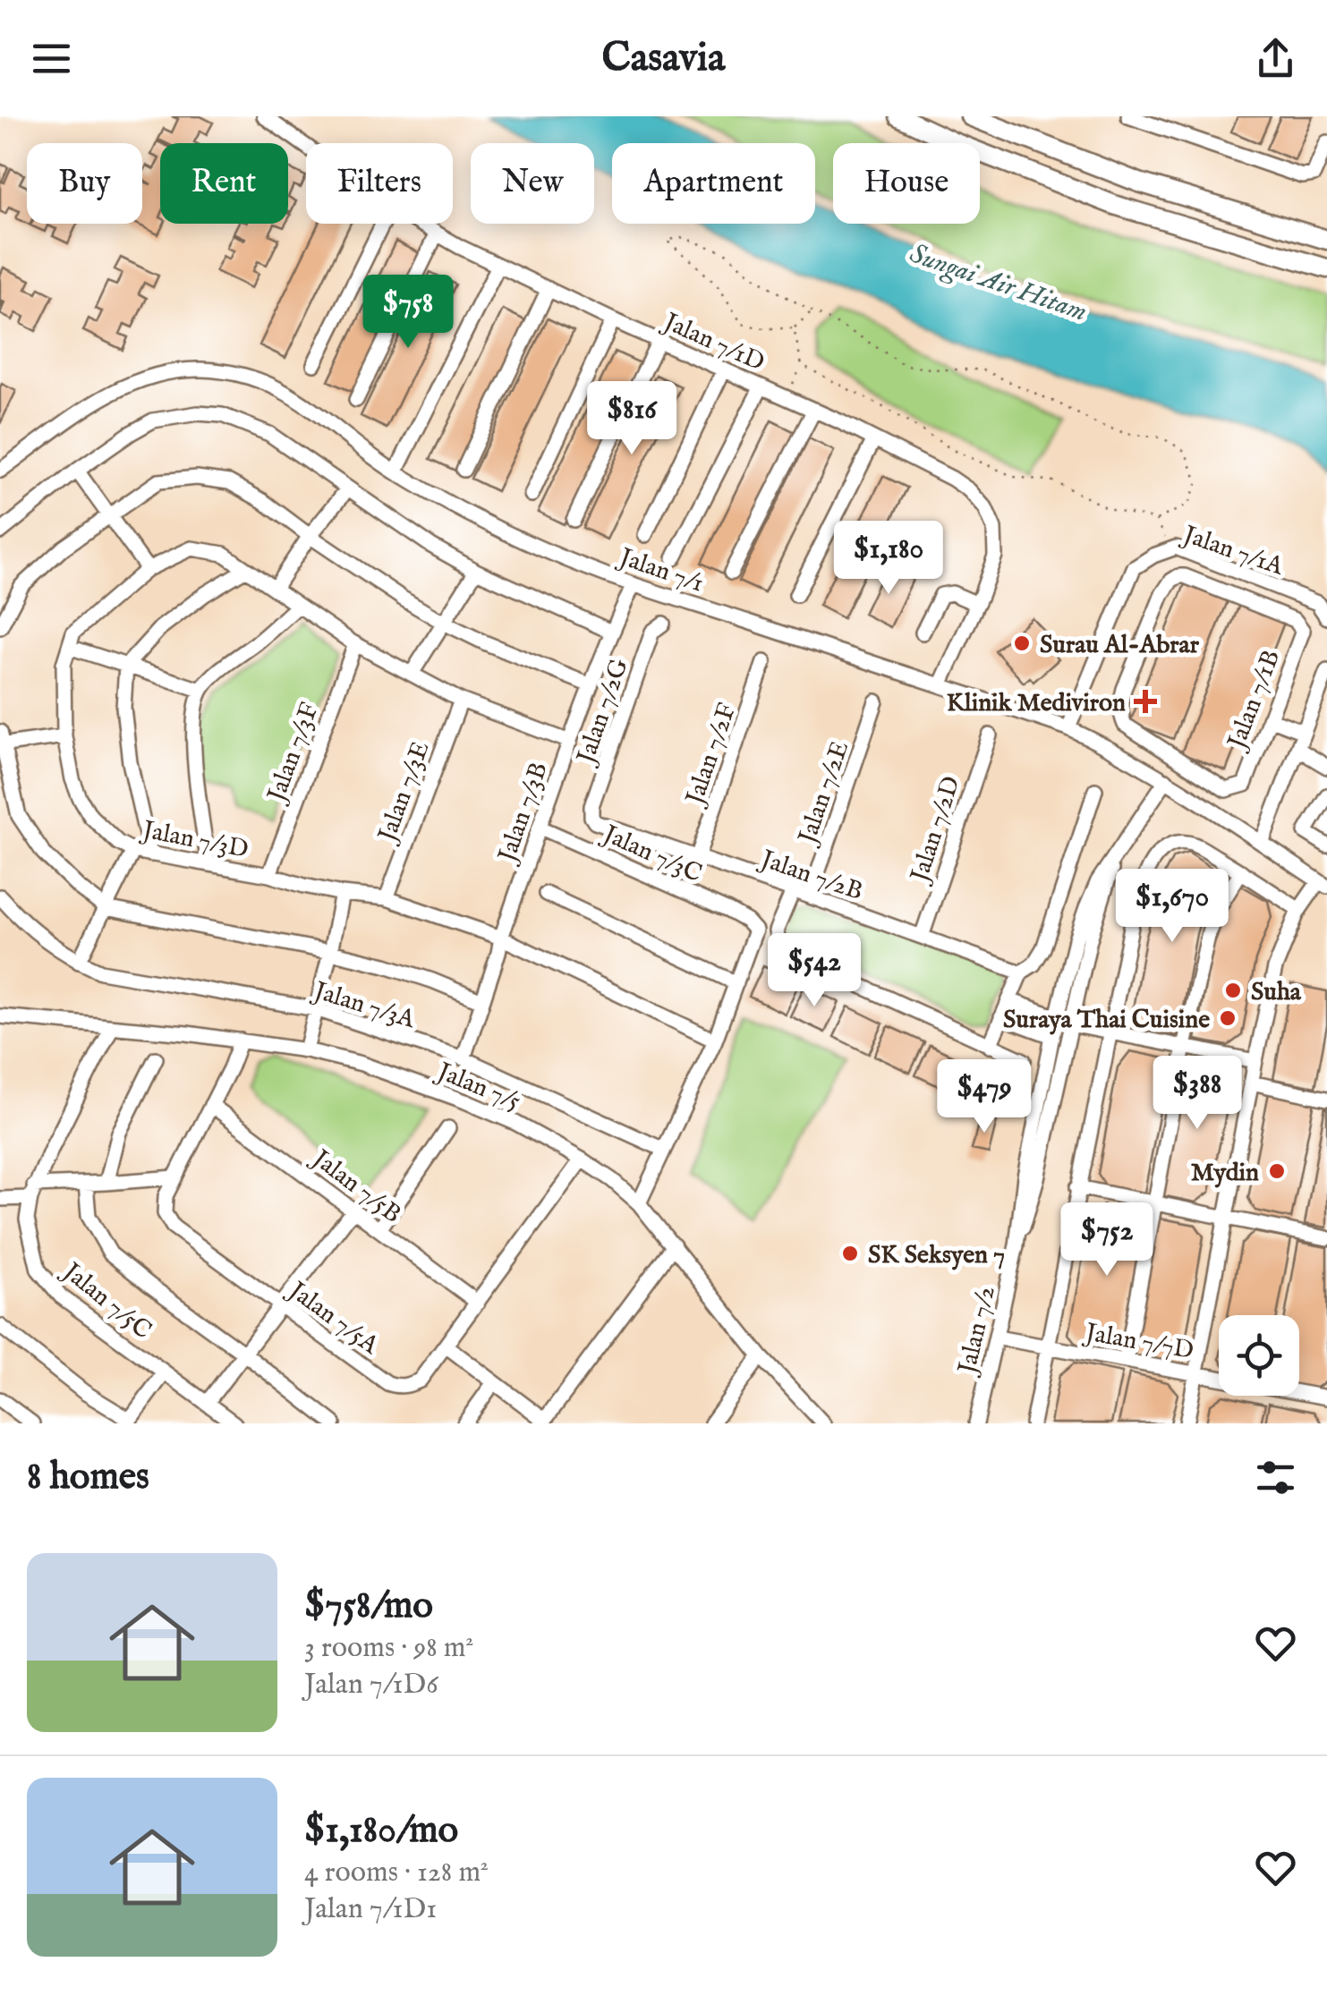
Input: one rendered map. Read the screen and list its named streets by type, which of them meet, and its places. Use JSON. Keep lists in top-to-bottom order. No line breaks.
{"streets":{"street":["Jalan 7/1D","Jalan 7/1A","Jalan 7/1","Jalan 7/1B","Jalan 7/2G","Jalan 7/3F","Jalan 7/2F","Jalan 7/3E","Jalan 7/2E","Jalan 7/3B","Jalan 7/2D","Jalan 7/3D","Jalan 7/3C","Jalan 7/2B","Jalan 7/3A","Jalan 7/5","Jalan 7/5B","Jalan 7/5C","Jalan 7/5A","Jalan 7/2","Jalan 7/7D"]},"crossings":[["Jalan 7/1D","Jalan 7/1"],["Jalan 7/1A","Jalan 7/1"],["Jalan 7/1","Jalan 7/3B"],["Jalan 7/1","Jalan 7/2"],["Jalan 7/2G","Jalan 7/2B"],["Jalan 7/3F","Jalan 7/3D"],["Jalan 7/2F","Jalan 7/2B"],["Jalan 7/3E","Jalan 7/3D"],["Jalan 7/2E","Jalan 7/2B"],["Jalan 7/3B","Jalan 7/3D"],["Jalan 7/3B","Jalan 7/3C"],["Jalan 7/3B","Jalan 7/3A"],["Jalan 7/2D","Jalan 7/2B"],["Jalan 7/5","Jalan 7/5C"],["Jalan 7/5","Jalan 7/5A"],["Jalan 7/5B","Jalan 7/5A"],["Jalan 7/2","Jalan 7/7D"]],"water":["Sungai Air Hitam"],"places":{"other":["Surau Al-Abrar","Suha","Suraya Thai Cuisine","Mydin","SK Seksyen 7"],"health":["Klinik Mediviron"]},"page":{"header":"Casavia","chip":["Buy","Rent","Filters","New","Apartment","House"],"price":["$758","$816","$1,180","$1,670","$542","$388","$479","$752"],"heading":"8 homes","list":[{"name":"$758/mo","note":"3 rooms · 98 m² · Jalan 7/1D6"},{"name":"$1,180/mo","note":"4 rooms · 128 m² · Jalan 7/1D1"}]}}
